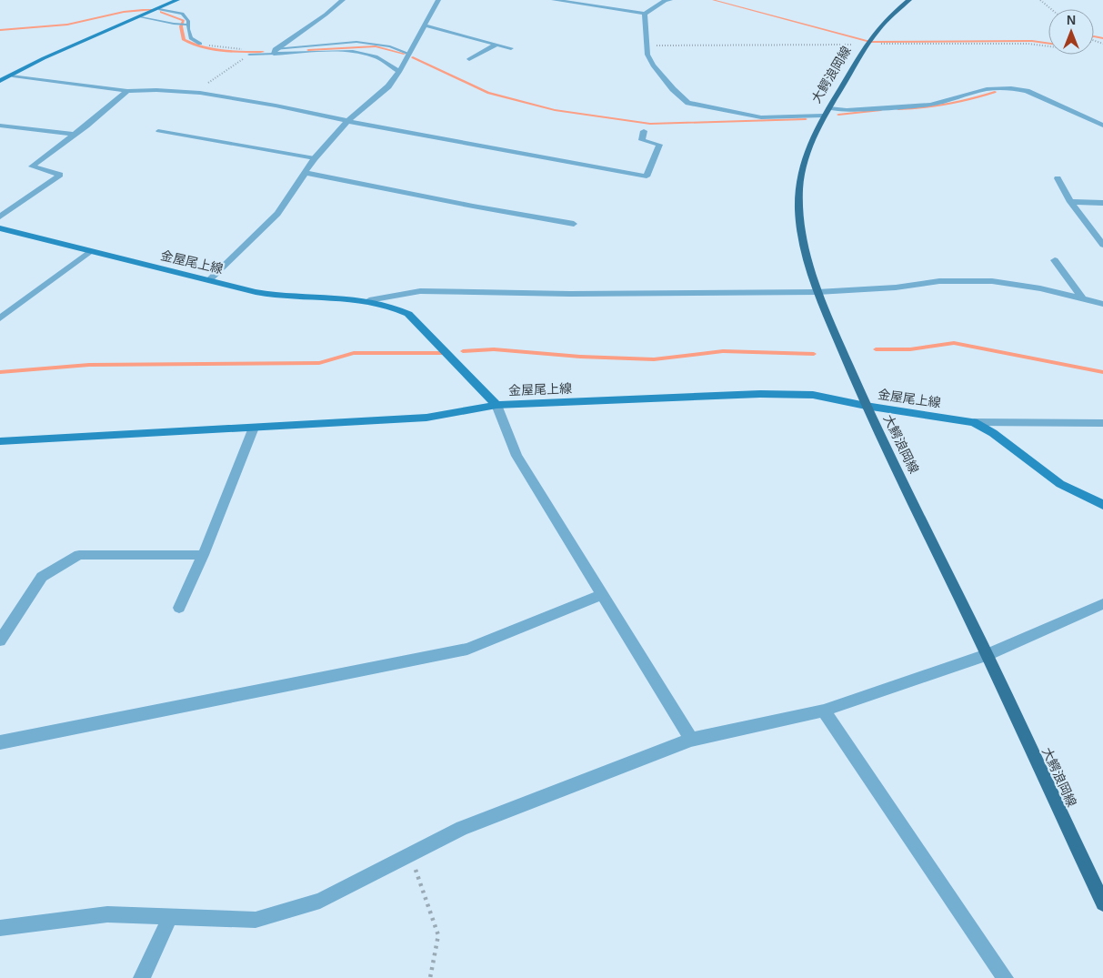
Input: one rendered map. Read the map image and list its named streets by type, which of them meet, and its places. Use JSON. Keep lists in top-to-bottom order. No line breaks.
{"streets":{"main road":["大鰐浪岡線","金屋尾上線"]},"crossings":[["大鰐浪岡線","金屋尾上線"]],"north":"top"}
